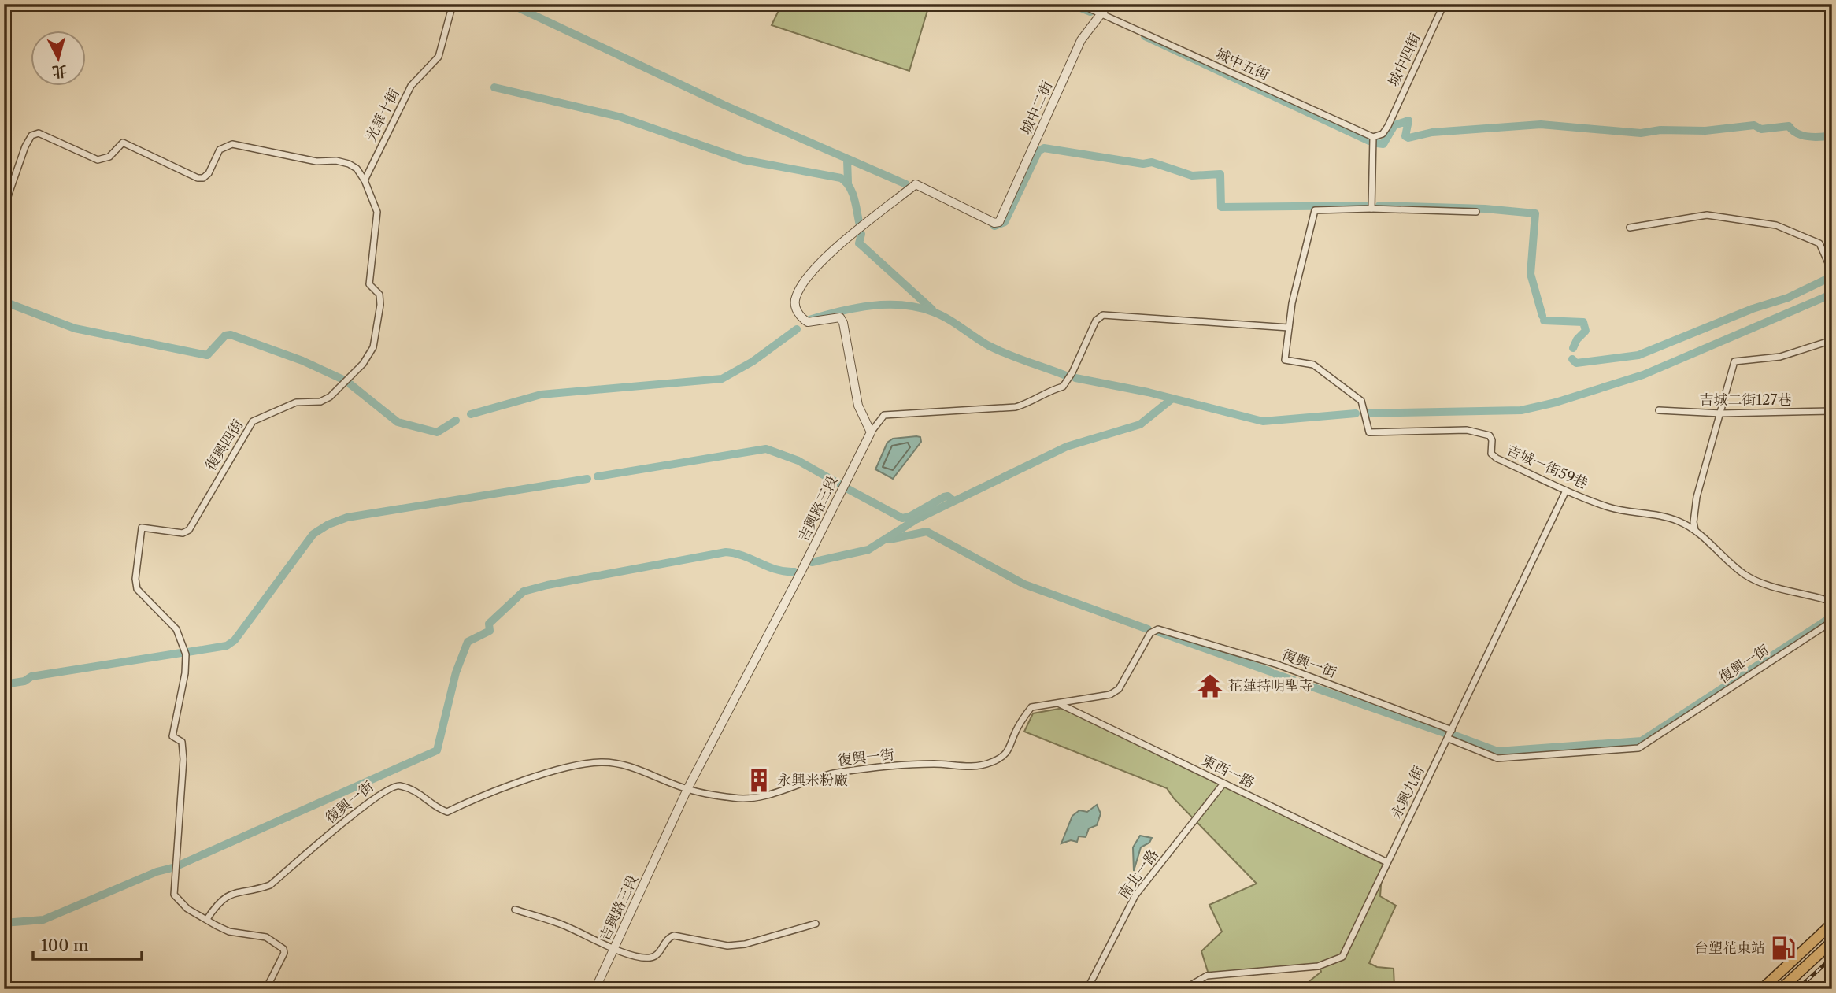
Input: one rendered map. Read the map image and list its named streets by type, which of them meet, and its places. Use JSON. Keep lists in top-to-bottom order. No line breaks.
{"streets":{"street":["城中四街","城中五街","城中二街","光華十街","吉城二街127巷","復興四街","吉城一街59巷","吉興路三段","復興一街","東西一路","永興九街","南北一路"]},"crossings":[["城中四街","城中五街"],["城中五街","城中二街"],["城中二街","吉興路三段"],["光華十街","復興四街"],["復興四街","復興一街"],["吉城一街59巷","永興九街"],["吉興路三段","復興一街"],["復興一街","東西一路"],["復興一街","永興九街"],["東西一路","永興九街"],["東西一路","南北一路"]],"places":{"temple":["花蓮持明聖寺"],"building":["永興米粉廠"],"fuel station":["台塑花東站"]},"scale_bar":"100 m","north":"bottom"}
